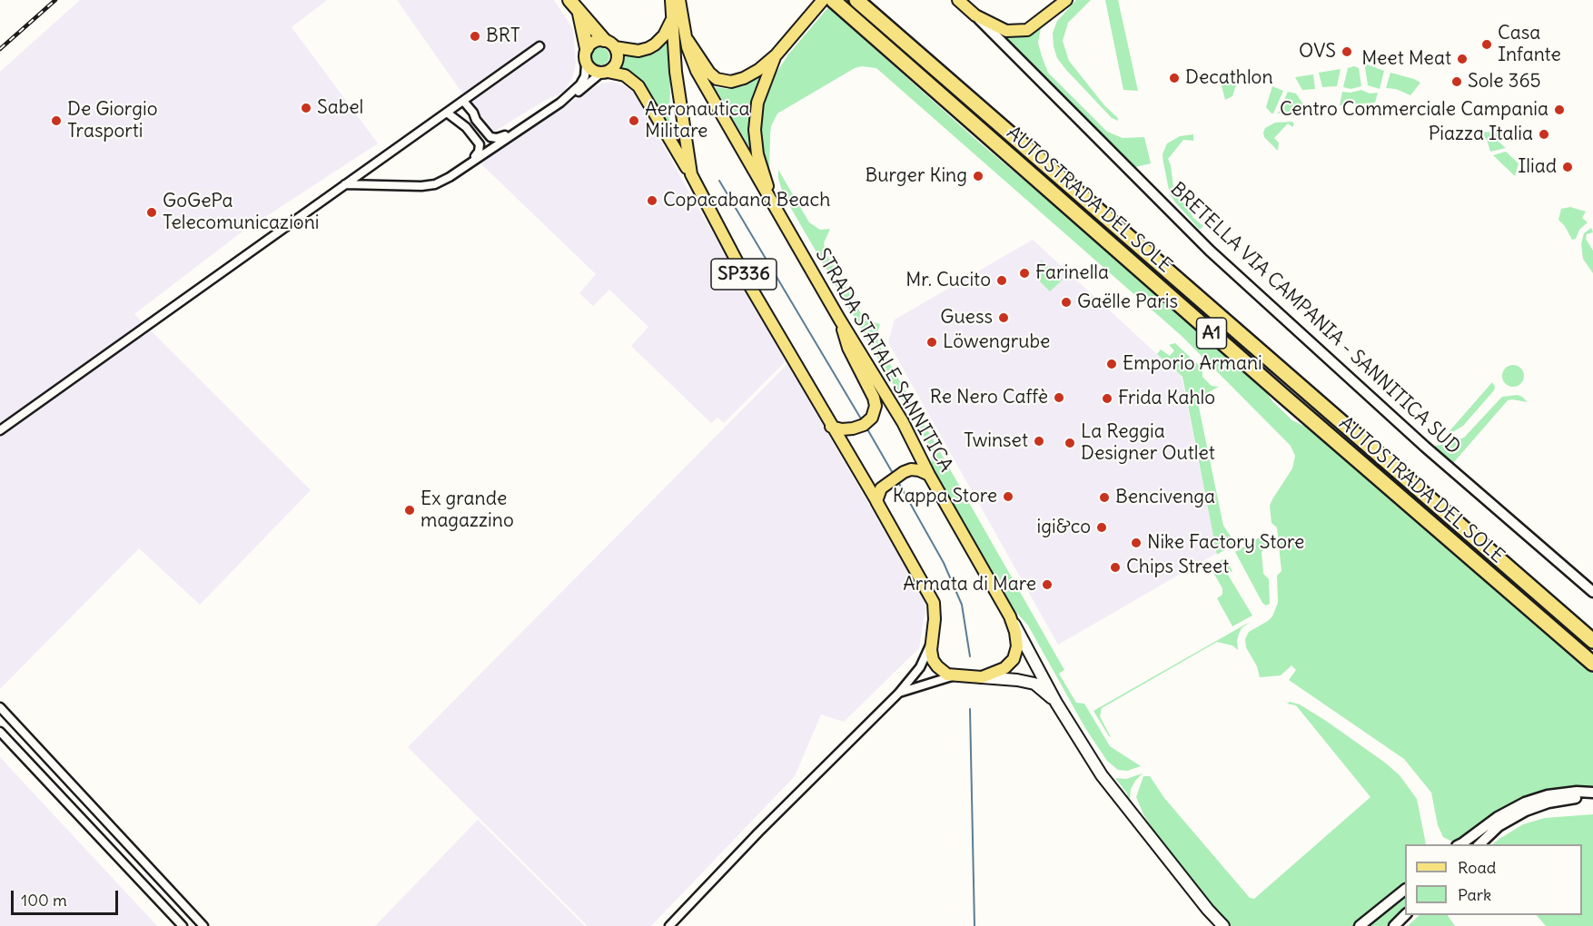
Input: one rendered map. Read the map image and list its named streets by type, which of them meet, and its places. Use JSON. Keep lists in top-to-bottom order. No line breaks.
{"streets":{"highway":["AUTOSTRADA DEL SOLE","A1"],"main road":["SP336","STRADA STATALE SANNITICA"],"street":["BRETELLA VIA CAMPANIA - SANNITICA SUD"]},"crossings":[["SP336","STRADA STATALE SANNITICA"]],"places":["BRT","Casa Infante","OVS","Meet Meat","Decathlon","Sole 365","Sabel","Centro Commerciale Campania","De Giorgio Trasporti","Aeronautica Militare","Piazza Italia","Iliad","Burger King","Copacabana Beach","GoGePa Telecomunicazioni","Farinella","Mr. Cucito","Gaëlle Paris","Guess","Löwengrube","Emporio Armani","Re Nero Caffè","Frida Kahlo","Twinset","La Reggia Designer Outlet","Kappa Store","Bencivenga","Ex grande magazzino","igi&co","Nike Factory Store","Chips Street","Armata di Mare"],"legend":["Road","Park"],"scale_bar":"100 m"}
